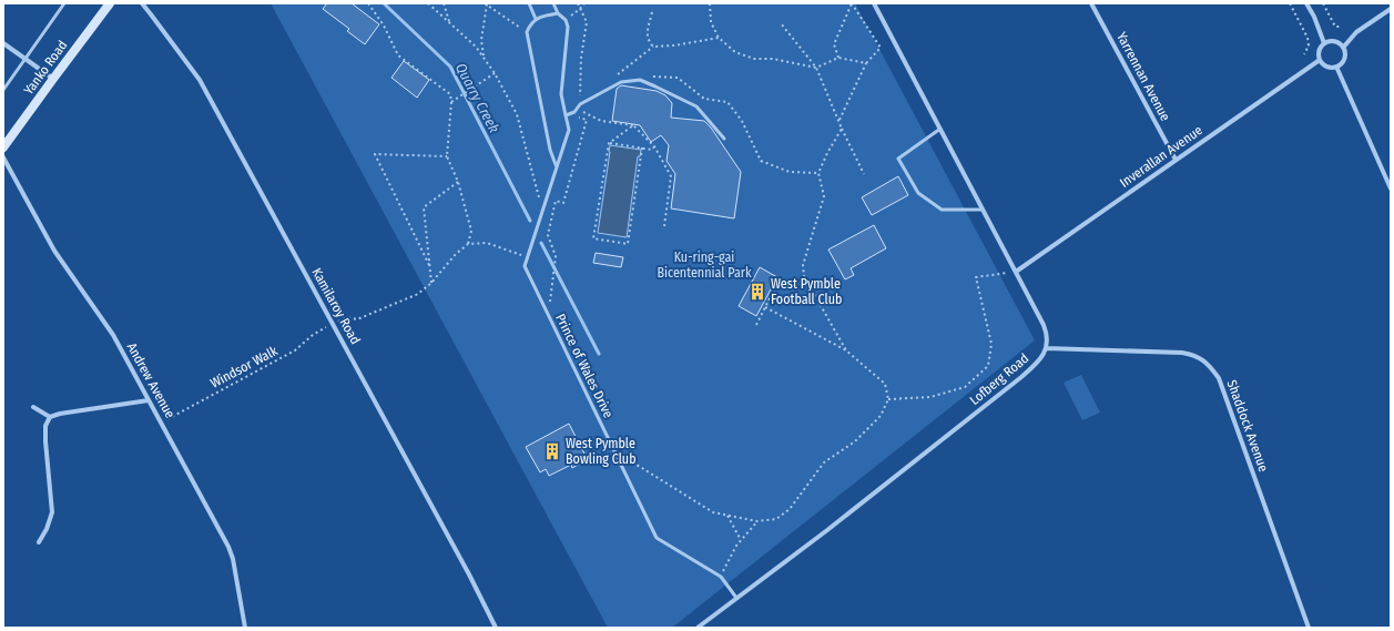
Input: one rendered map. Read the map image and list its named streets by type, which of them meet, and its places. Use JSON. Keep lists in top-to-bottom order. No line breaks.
{"streets":{"main road":["Yanko Road"],"street":["Yarrennan Avenue","Inverallan Avenue","Kamilaroy Road","Lofberg Road","Andrew Avenue","Shaddock Avenue"],"lane":["Prince of Wales Drive"],"path":["Windsor Walk"]},"crossings":[["Yarrennan Avenue","Inverallan Avenue"],["Inverallan Avenue","Lofberg Road"],["Kamilaroy Road","Windsor Walk"],["Prince of Wales Drive","Lofberg Road"],["Windsor Walk","Andrew Avenue"],["Lofberg Road","Shaddock Avenue"]],"water":["Quarry Creek"],"parks":["Ku-ring-gai Bicentennial Park"],"places":{"building":["West Pymble Football Club","West Pymble Bowling Club"]}}
